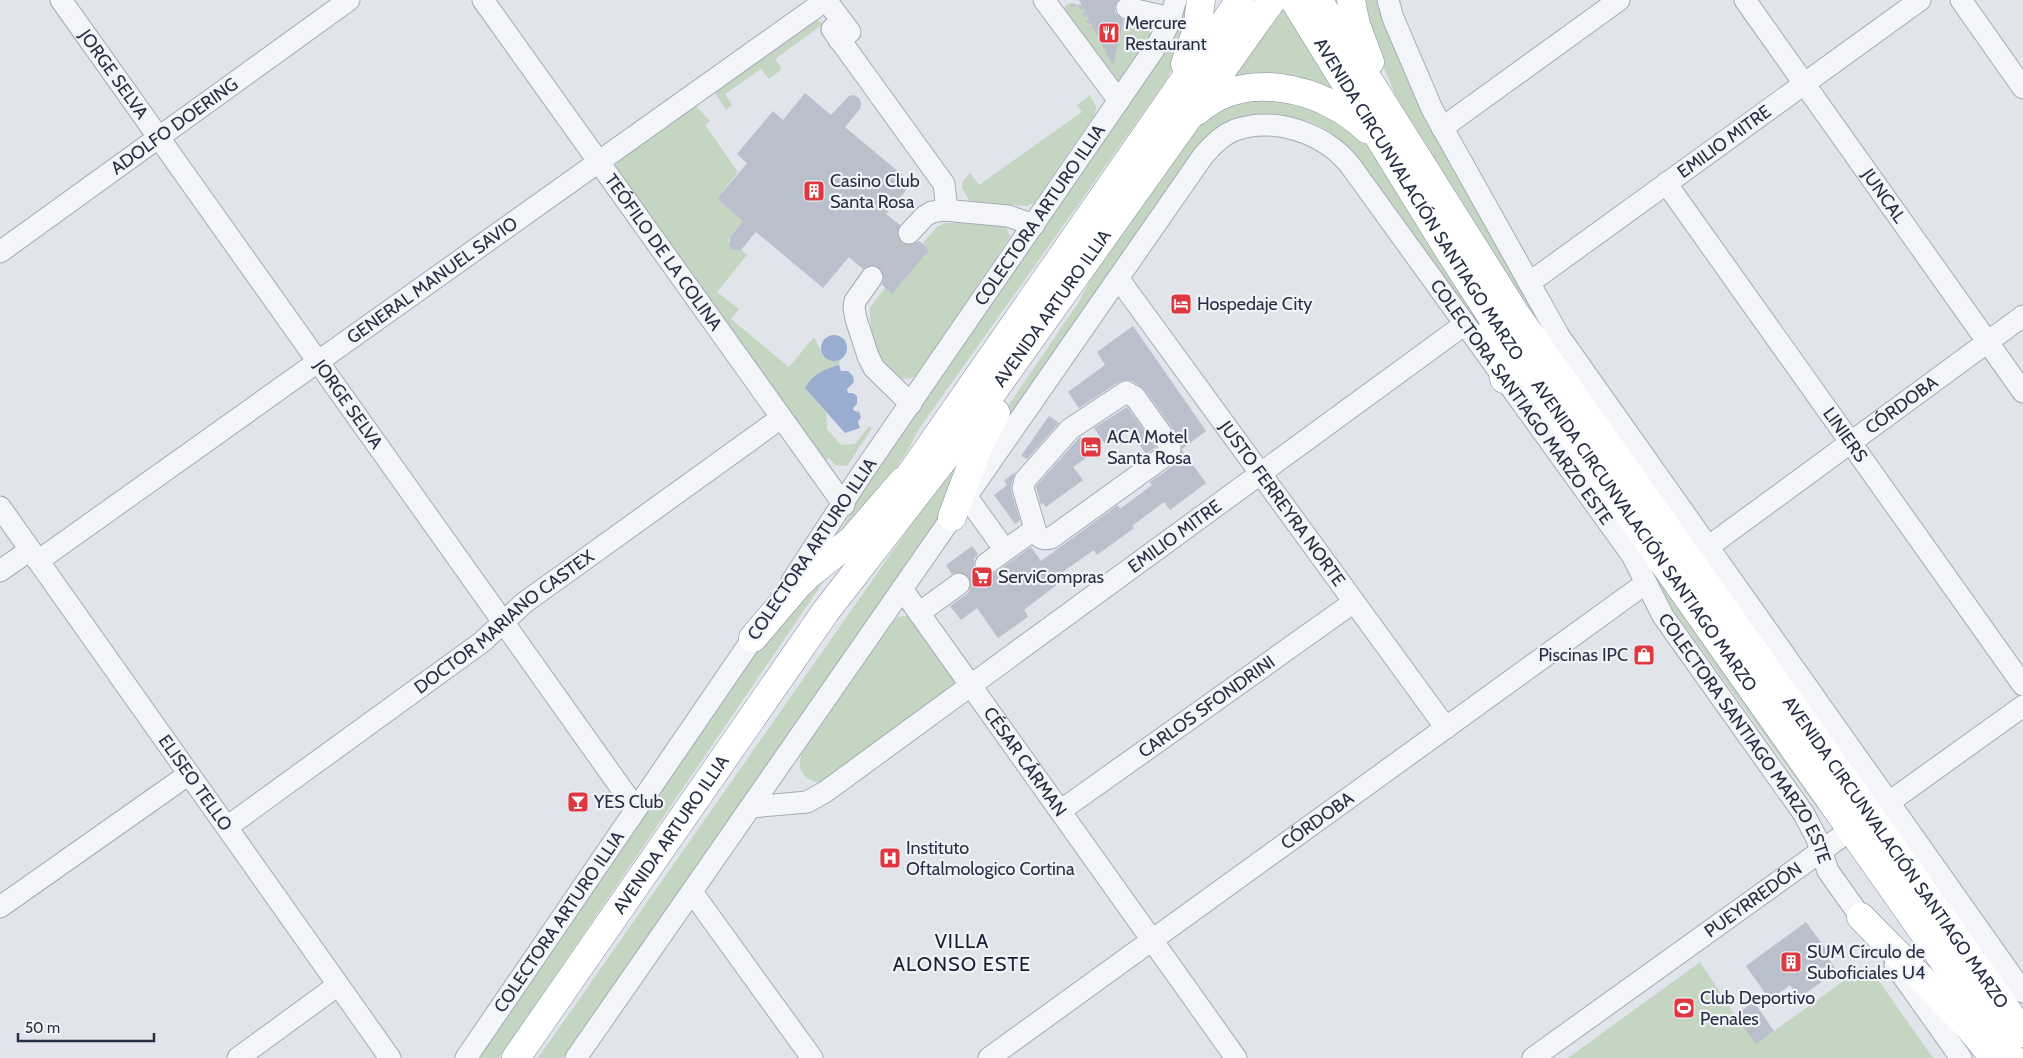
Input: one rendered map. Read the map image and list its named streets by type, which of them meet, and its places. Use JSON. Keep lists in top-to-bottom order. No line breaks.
{"streets":{"highway":["AVENIDA CIRCUNVALACIÓN SANTIAGO MARZO","AVENIDA ARTURO ILLIA"],"street":["JORGE SELVA","ADOLFO DOERING","EMILIO MITRE","JUNCAL","COLECTORA ARTURO ILLIA","TEÓFILO DE LA COLINA","GENERAL MANUEL SAVIO","COLECTORA SANTIAGO MARZO ESTE","CÓRDOBA","LINIERS","JUSTO FERREYRA NORTE","DOCTOR MARIANO CASTEX","CARLOS SFONDRINI","CÉSAR CÁRMAN","ELISEO TELLO","PUEYRREDÓN"]},"crossings":[["JORGE SELVA","ADOLFO DOERING"],["JORGE SELVA","COLECTORA ARTURO ILLIA"],["JORGE SELVA","GENERAL MANUEL SAVIO"],["JORGE SELVA","DOCTOR MARIANO CASTEX"],["EMILIO MITRE","JUNCAL"],["EMILIO MITRE","COLECTORA SANTIAGO MARZO ESTE"],["EMILIO MITRE","LINIERS"],["EMILIO MITRE","JUSTO FERREYRA NORTE"],["EMILIO MITRE","CÉSAR CÁRMAN"],["JUNCAL","CÓRDOBA"],["AVENIDA CIRCUNVALACIÓN SANTIAGO MARZO","PUEYRREDÓN"],["COLECTORA ARTURO ILLIA","TEÓFILO DE LA COLINA"],["TEÓFILO DE LA COLINA","GENERAL MANUEL SAVIO"],["TEÓFILO DE LA COLINA","DOCTOR MARIANO CASTEX"],["GENERAL MANUEL SAVIO","ELISEO TELLO"],["COLECTORA SANTIAGO MARZO ESTE","CÓRDOBA"],["COLECTORA SANTIAGO MARZO ESTE","JUSTO FERREYRA NORTE"],["COLECTORA SANTIAGO MARZO ESTE","PUEYRREDÓN"],["CÓRDOBA","LINIERS"],["CÓRDOBA","JUSTO FERREYRA NORTE"],["CÓRDOBA","CÉSAR CÁRMAN"],["JUSTO FERREYRA NORTE","CARLOS SFONDRINI"],["DOCTOR MARIANO CASTEX","ELISEO TELLO"],["CARLOS SFONDRINI","CÉSAR CÁRMAN"]],"districts":["VILLA ALONSO ESTE"],"places":{"restaurant":["Mercure Restaurant"],"building":["Casino Club Santa Rosa","SUM Círculo de Suboficiales U4"],"hotel":["Hospedaje City","ACA Motel Santa Rosa"],"supermarket":["ServiCompras"],"shop":["Piscinas IPC"],"bar":["YES Club"],"hospital":["Instituto Oftalmologico Cortina"],"sports":["Club Deportivo Penales"]},"scale_bar":"50 m"}
